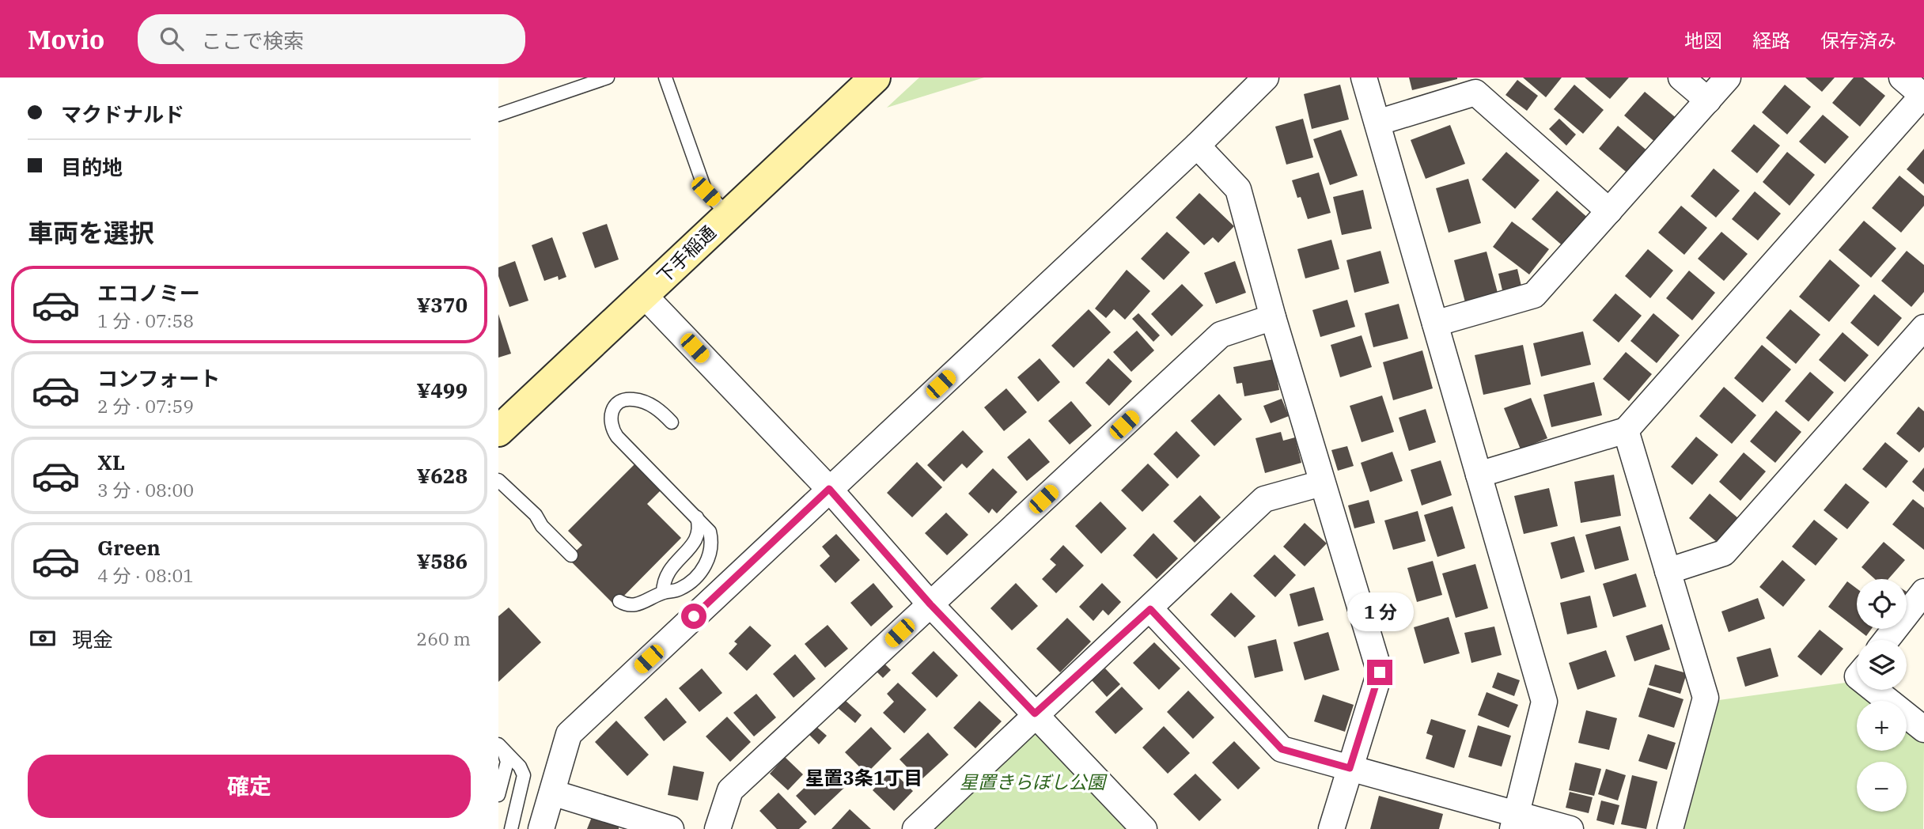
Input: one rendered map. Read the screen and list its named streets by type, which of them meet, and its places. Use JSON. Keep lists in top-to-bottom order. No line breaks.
{"streets":{"street":["下手稲通"]},"districts":["星置3条1丁目"],"parks":["星置きらぼし公園"],"page":{"header":"Movio","search":"ここで検索","nav":["地図","経路","保存済み"],"banner":["マクドナルド","目的地"],"heading":"車両を選択","list":[{"name":"エコノミー","note":"1 分 · 07:58","value":"¥370"},{"name":"コンフォート","note":"2 分 · 07:59","value":"¥499"},{"name":"XL","note":"3 分 · 08:00","value":"¥628"},{"name":"Green","note":"4 分 · 08:01","value":"¥586"}],"map_buttons":["+","−"],"bubble":"1 分","pay":["現金","260 m"],"buttons":"確定"}}
